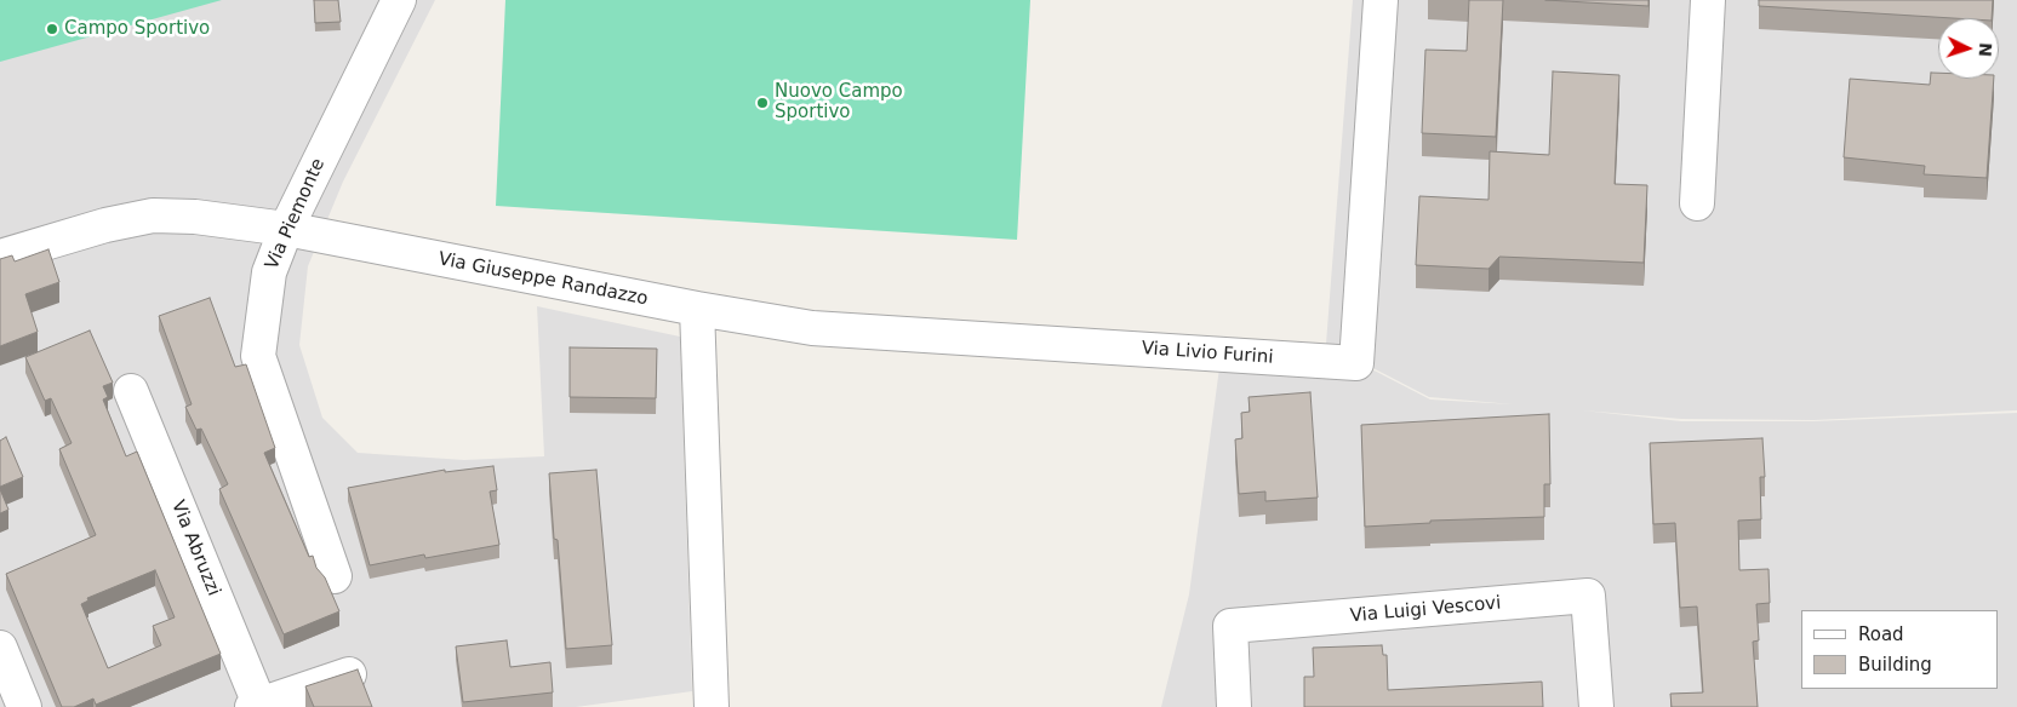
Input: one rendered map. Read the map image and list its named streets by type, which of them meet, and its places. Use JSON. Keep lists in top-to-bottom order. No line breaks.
{"streets":{"street":["Via Piemonte","Via Giuseppe Randazzo","Via Livio Furini","Via Abruzzi","Via Luigi Vescovi"]},"crossings":[["Via Piemonte","Via Giuseppe Randazzo"],["Via Giuseppe Randazzo","Via Livio Furini"]],"places":["Campo Sportivo","Nuovo Campo Sportivo"],"legend":["Road","Building"],"north":"right"}
